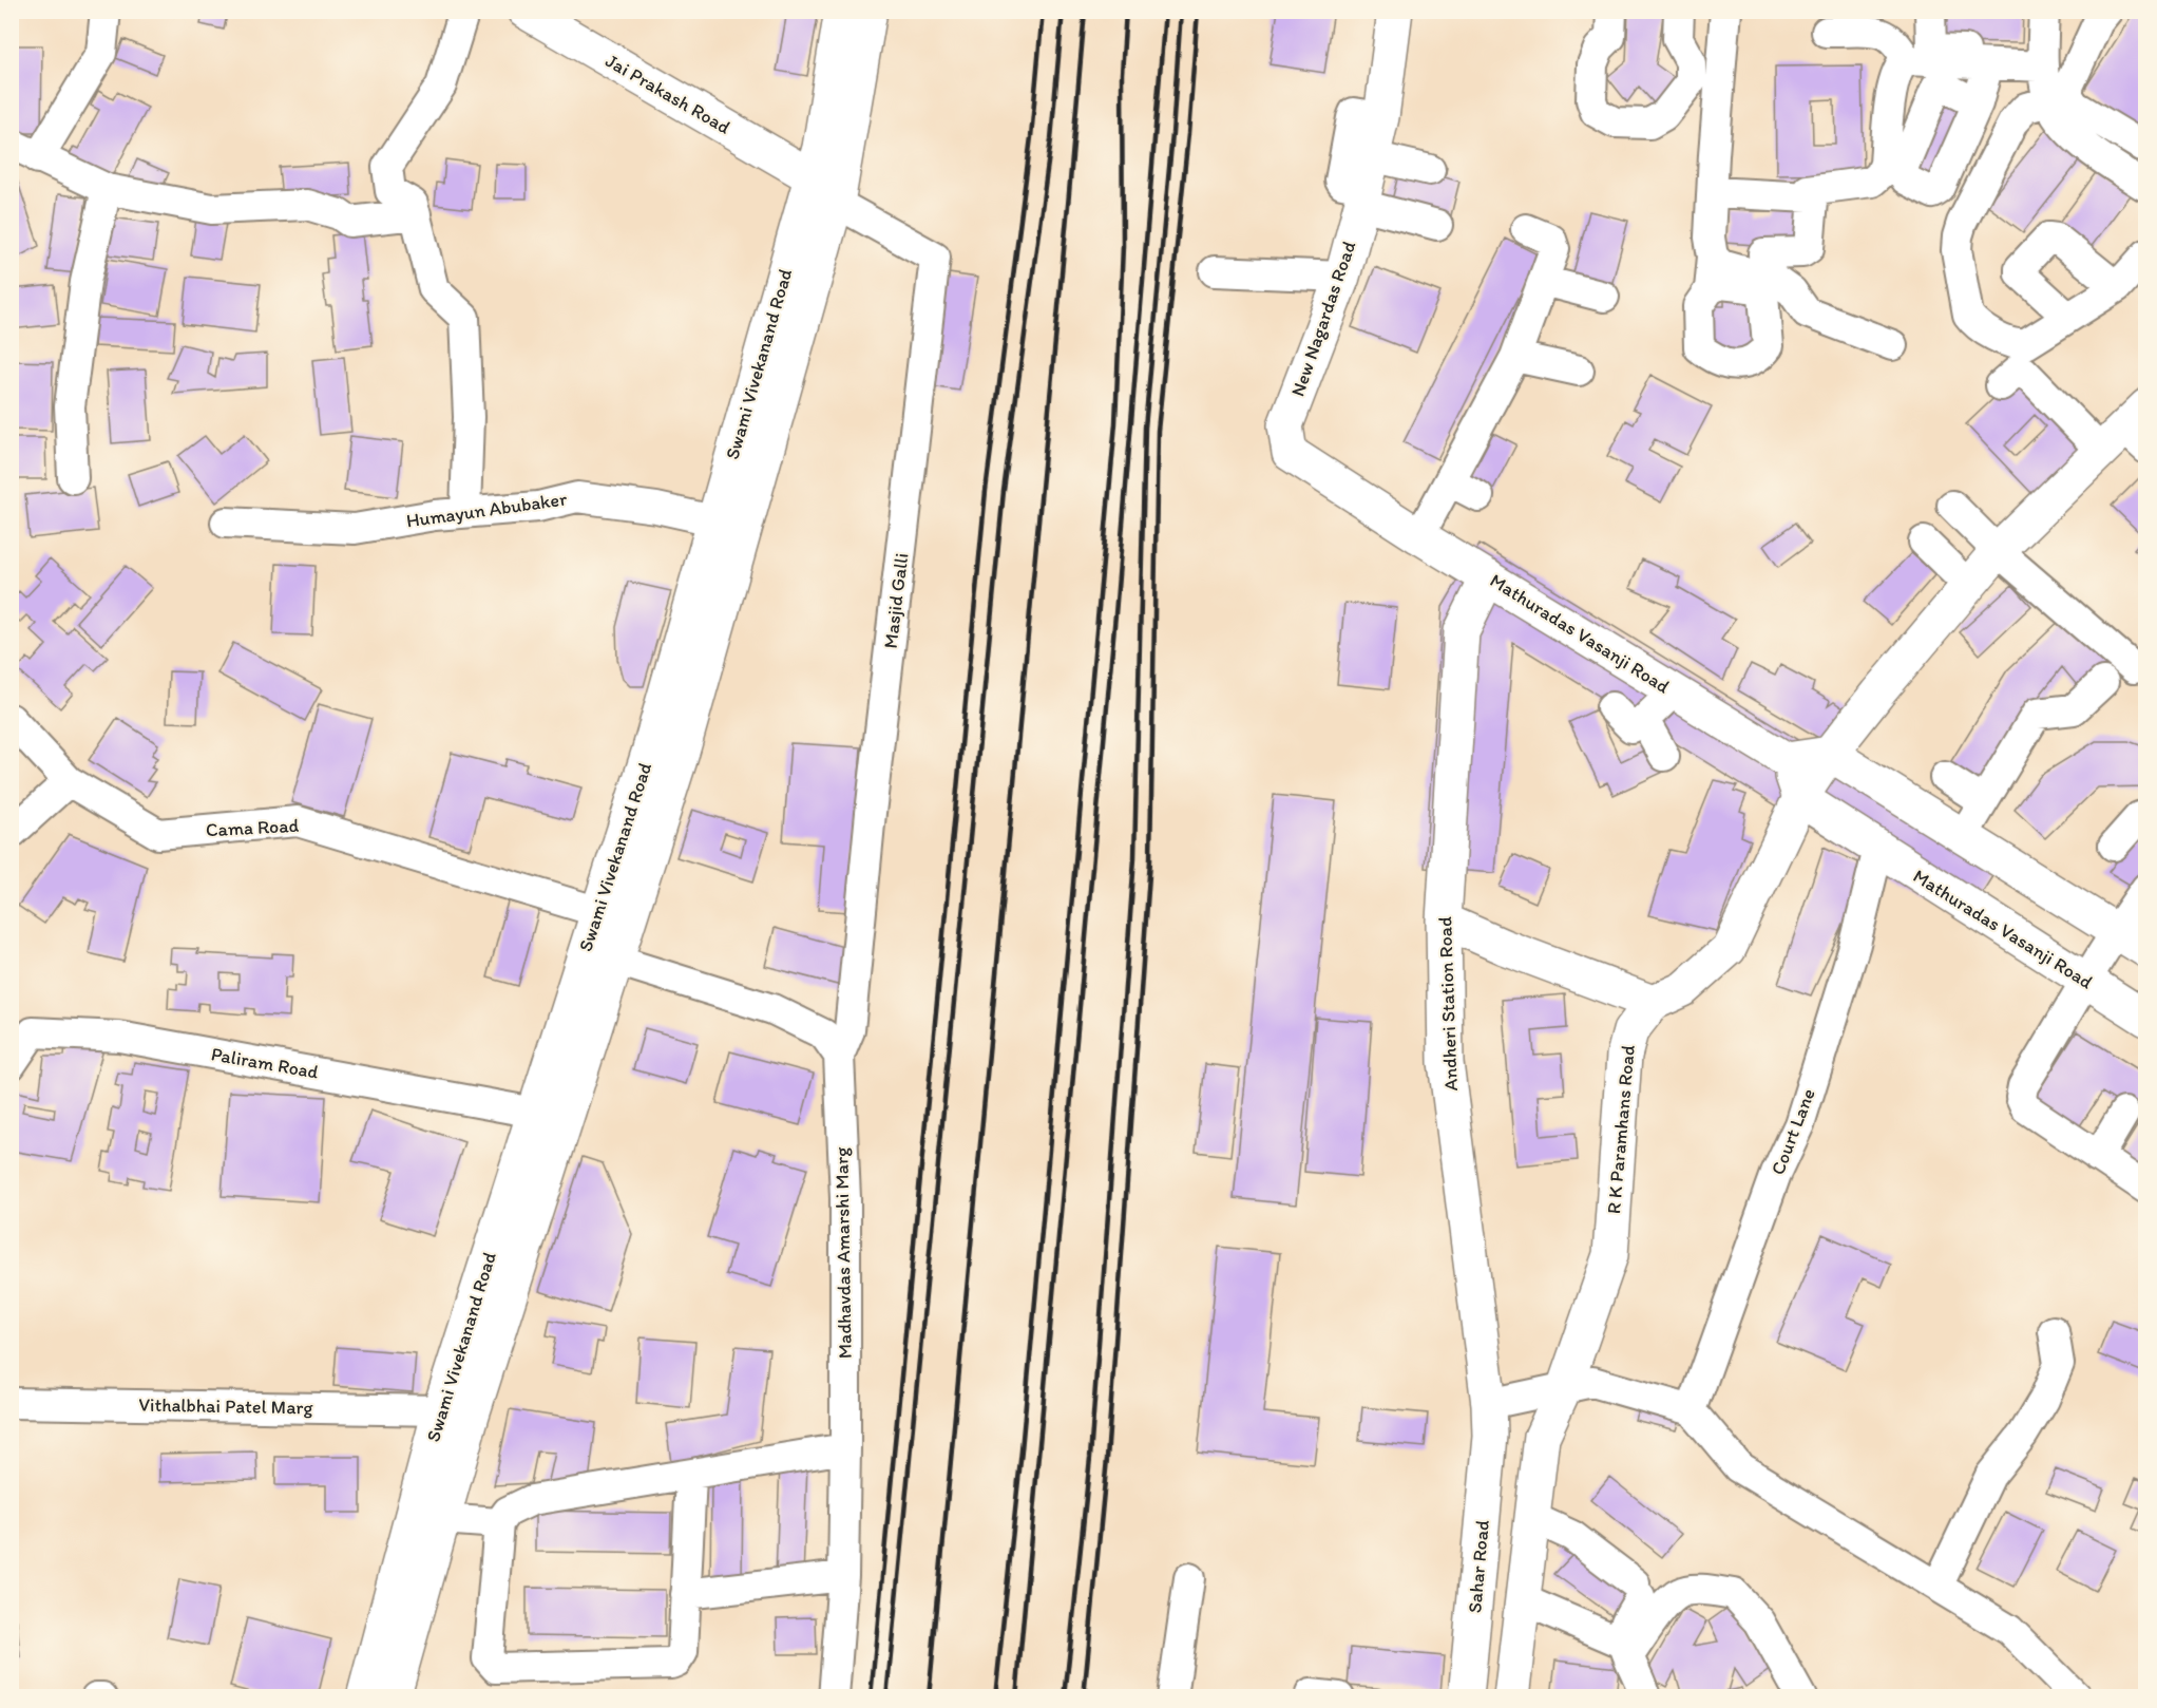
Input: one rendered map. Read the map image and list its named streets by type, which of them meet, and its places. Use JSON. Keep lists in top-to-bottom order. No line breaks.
{"streets":{"main road":["Jai Prakash Road","New Nagardas Road","Swami Vivekanand Road","Mathuradas Vasanji Road","Andheri Station Road","R K Paramhans Road","Sahar Road"],"street":["Humayun Abubaker","Masjid Galli","Cama Road","Paliram Road","Court Lane","Madhavdas Amarshi Marg","Vithalbhai Patel Marg"]},"crossings":[["Jai Prakash Road","Swami Vivekanand Road"],["New Nagardas Road","Mathuradas Vasanji Road"],["Swami Vivekanand Road","Humayun Abubaker"],["Swami Vivekanand Road","Masjid Galli"],["Swami Vivekanand Road","Cama Road"],["Swami Vivekanand Road","Paliram Road"],["Swami Vivekanand Road","Vithalbhai Patel Marg"],["Masjid Galli","Madhavdas Amarshi Marg"],["Mathuradas Vasanji Road","Andheri Station Road"],["Mathuradas Vasanji Road","R K Paramhans Road"],["Mathuradas Vasanji Road","Court Lane"],["Andheri Station Road","Sahar Road"]]}
